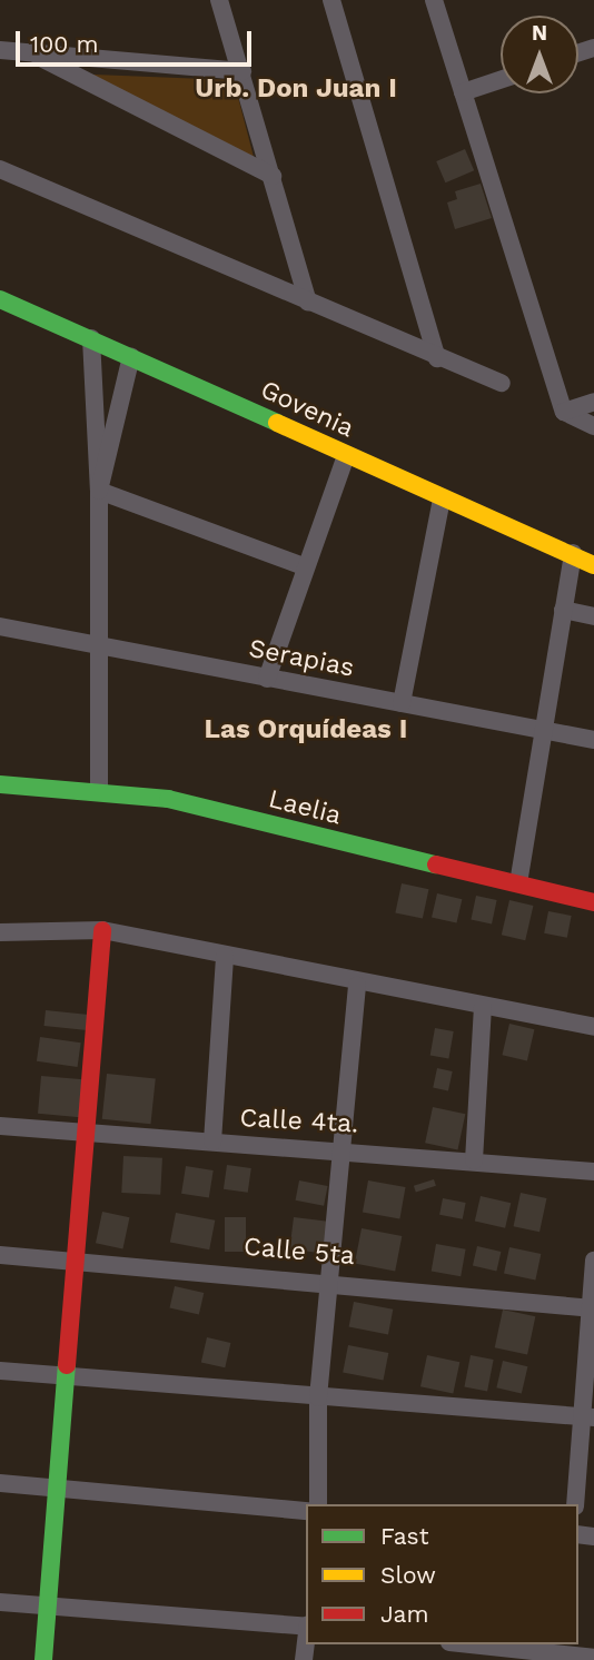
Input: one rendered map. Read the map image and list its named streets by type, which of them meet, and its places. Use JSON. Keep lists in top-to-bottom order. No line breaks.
{"streets":{"street":["Govenia","Serapias","Laelia","Calle 4ta.","Calle 5ta"]},"districts":["Urb. Don Juan I","Las Orquídeas I"],"legend":["Fast","Slow","Jam"],"scale_bar":"100 m","north":"top"}
